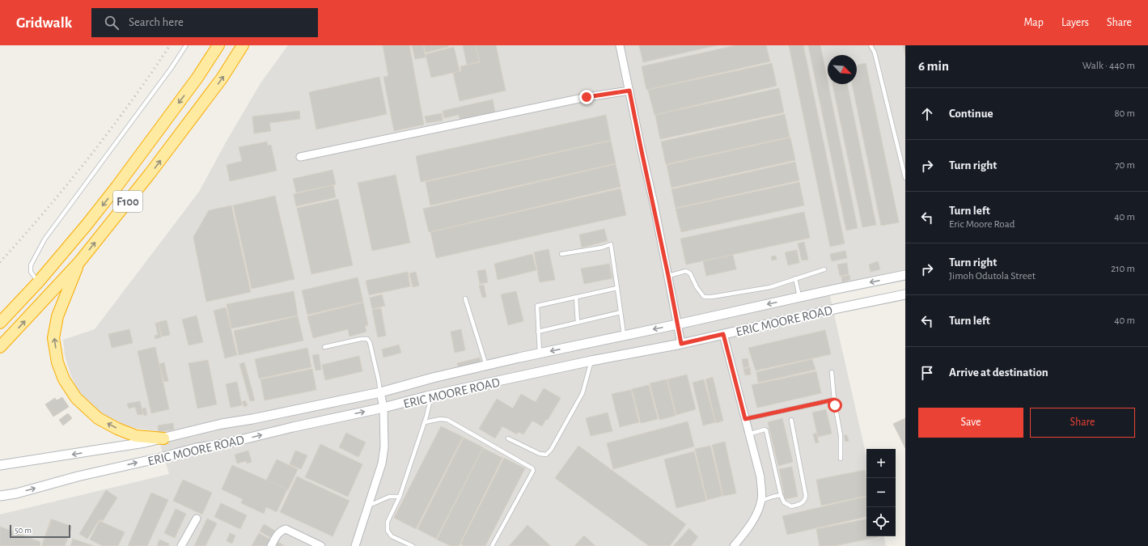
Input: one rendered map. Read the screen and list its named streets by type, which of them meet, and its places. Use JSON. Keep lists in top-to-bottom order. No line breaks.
{"streets":{"highway":["F100"],"street":["ERIC MOORE ROAD"]},"scale_bar":"50 m","north":"bottom right","page":{"header":"Gridwalk","search":"Search here","nav":["Map","Layers","Share"],"heading":["6 min","Walk · 440 m"],"list":[["Continue","80 m"],["Turn right","70 m"],["Turn left","Eric Moore Road","40 m"],["Turn right","Jimoh Odutola Street","210 m"],["Turn left","40 m"],"Arrive at destination"],"buttons":["Save","Share"],"map_buttons":["+","−"],"scale":"50 m"}}
